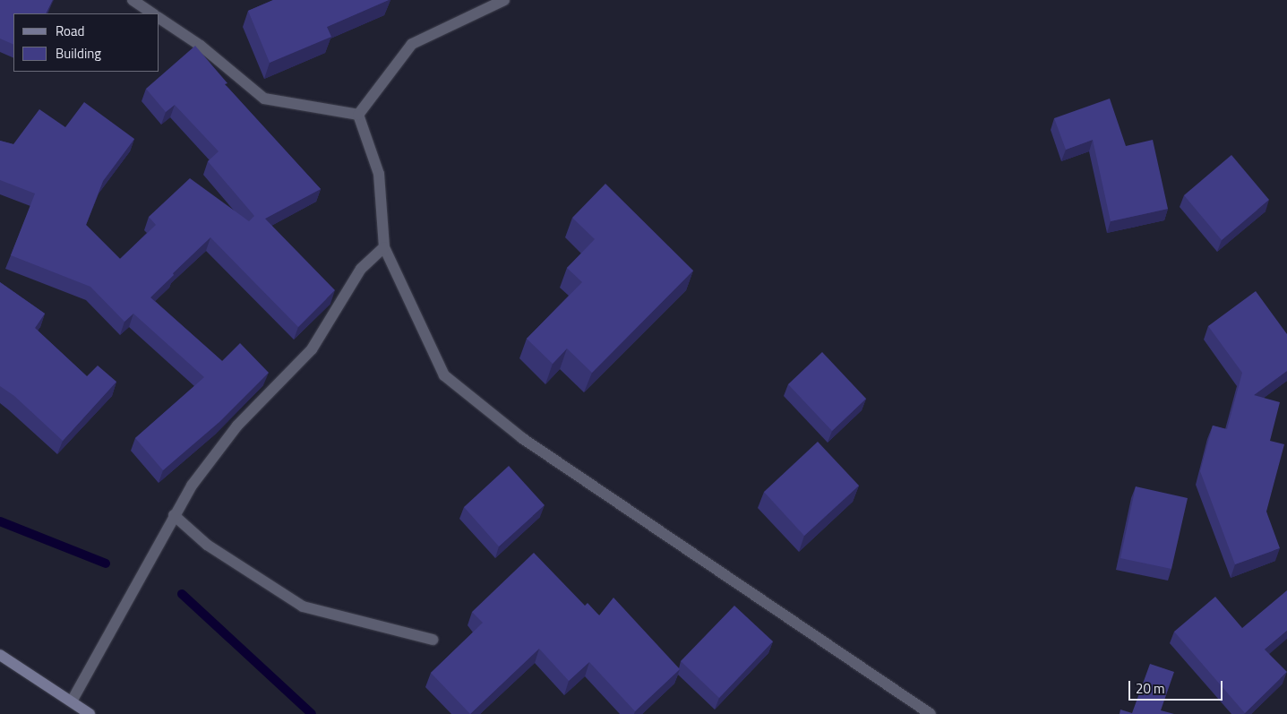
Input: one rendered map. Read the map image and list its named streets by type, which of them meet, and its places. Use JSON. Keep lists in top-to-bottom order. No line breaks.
{"legend":["Road","Building"],"scale_bar":"20 m"}
